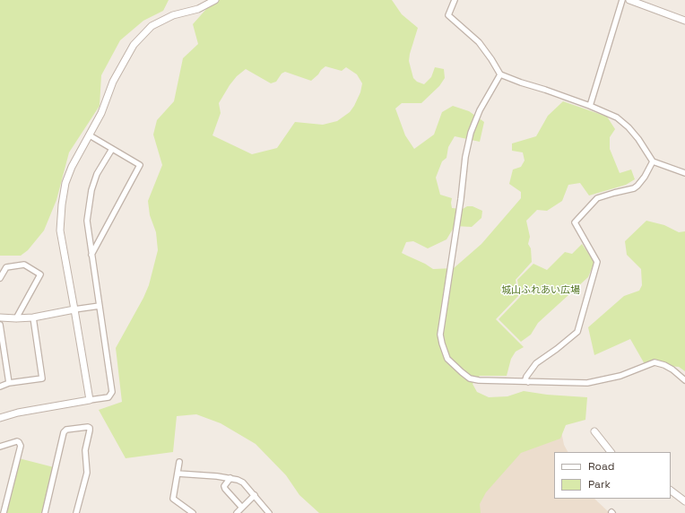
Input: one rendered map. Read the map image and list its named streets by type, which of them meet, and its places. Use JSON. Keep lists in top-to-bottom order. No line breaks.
{"parks":["城山ふれあい広場"],"legend":["Road","Park"]}
